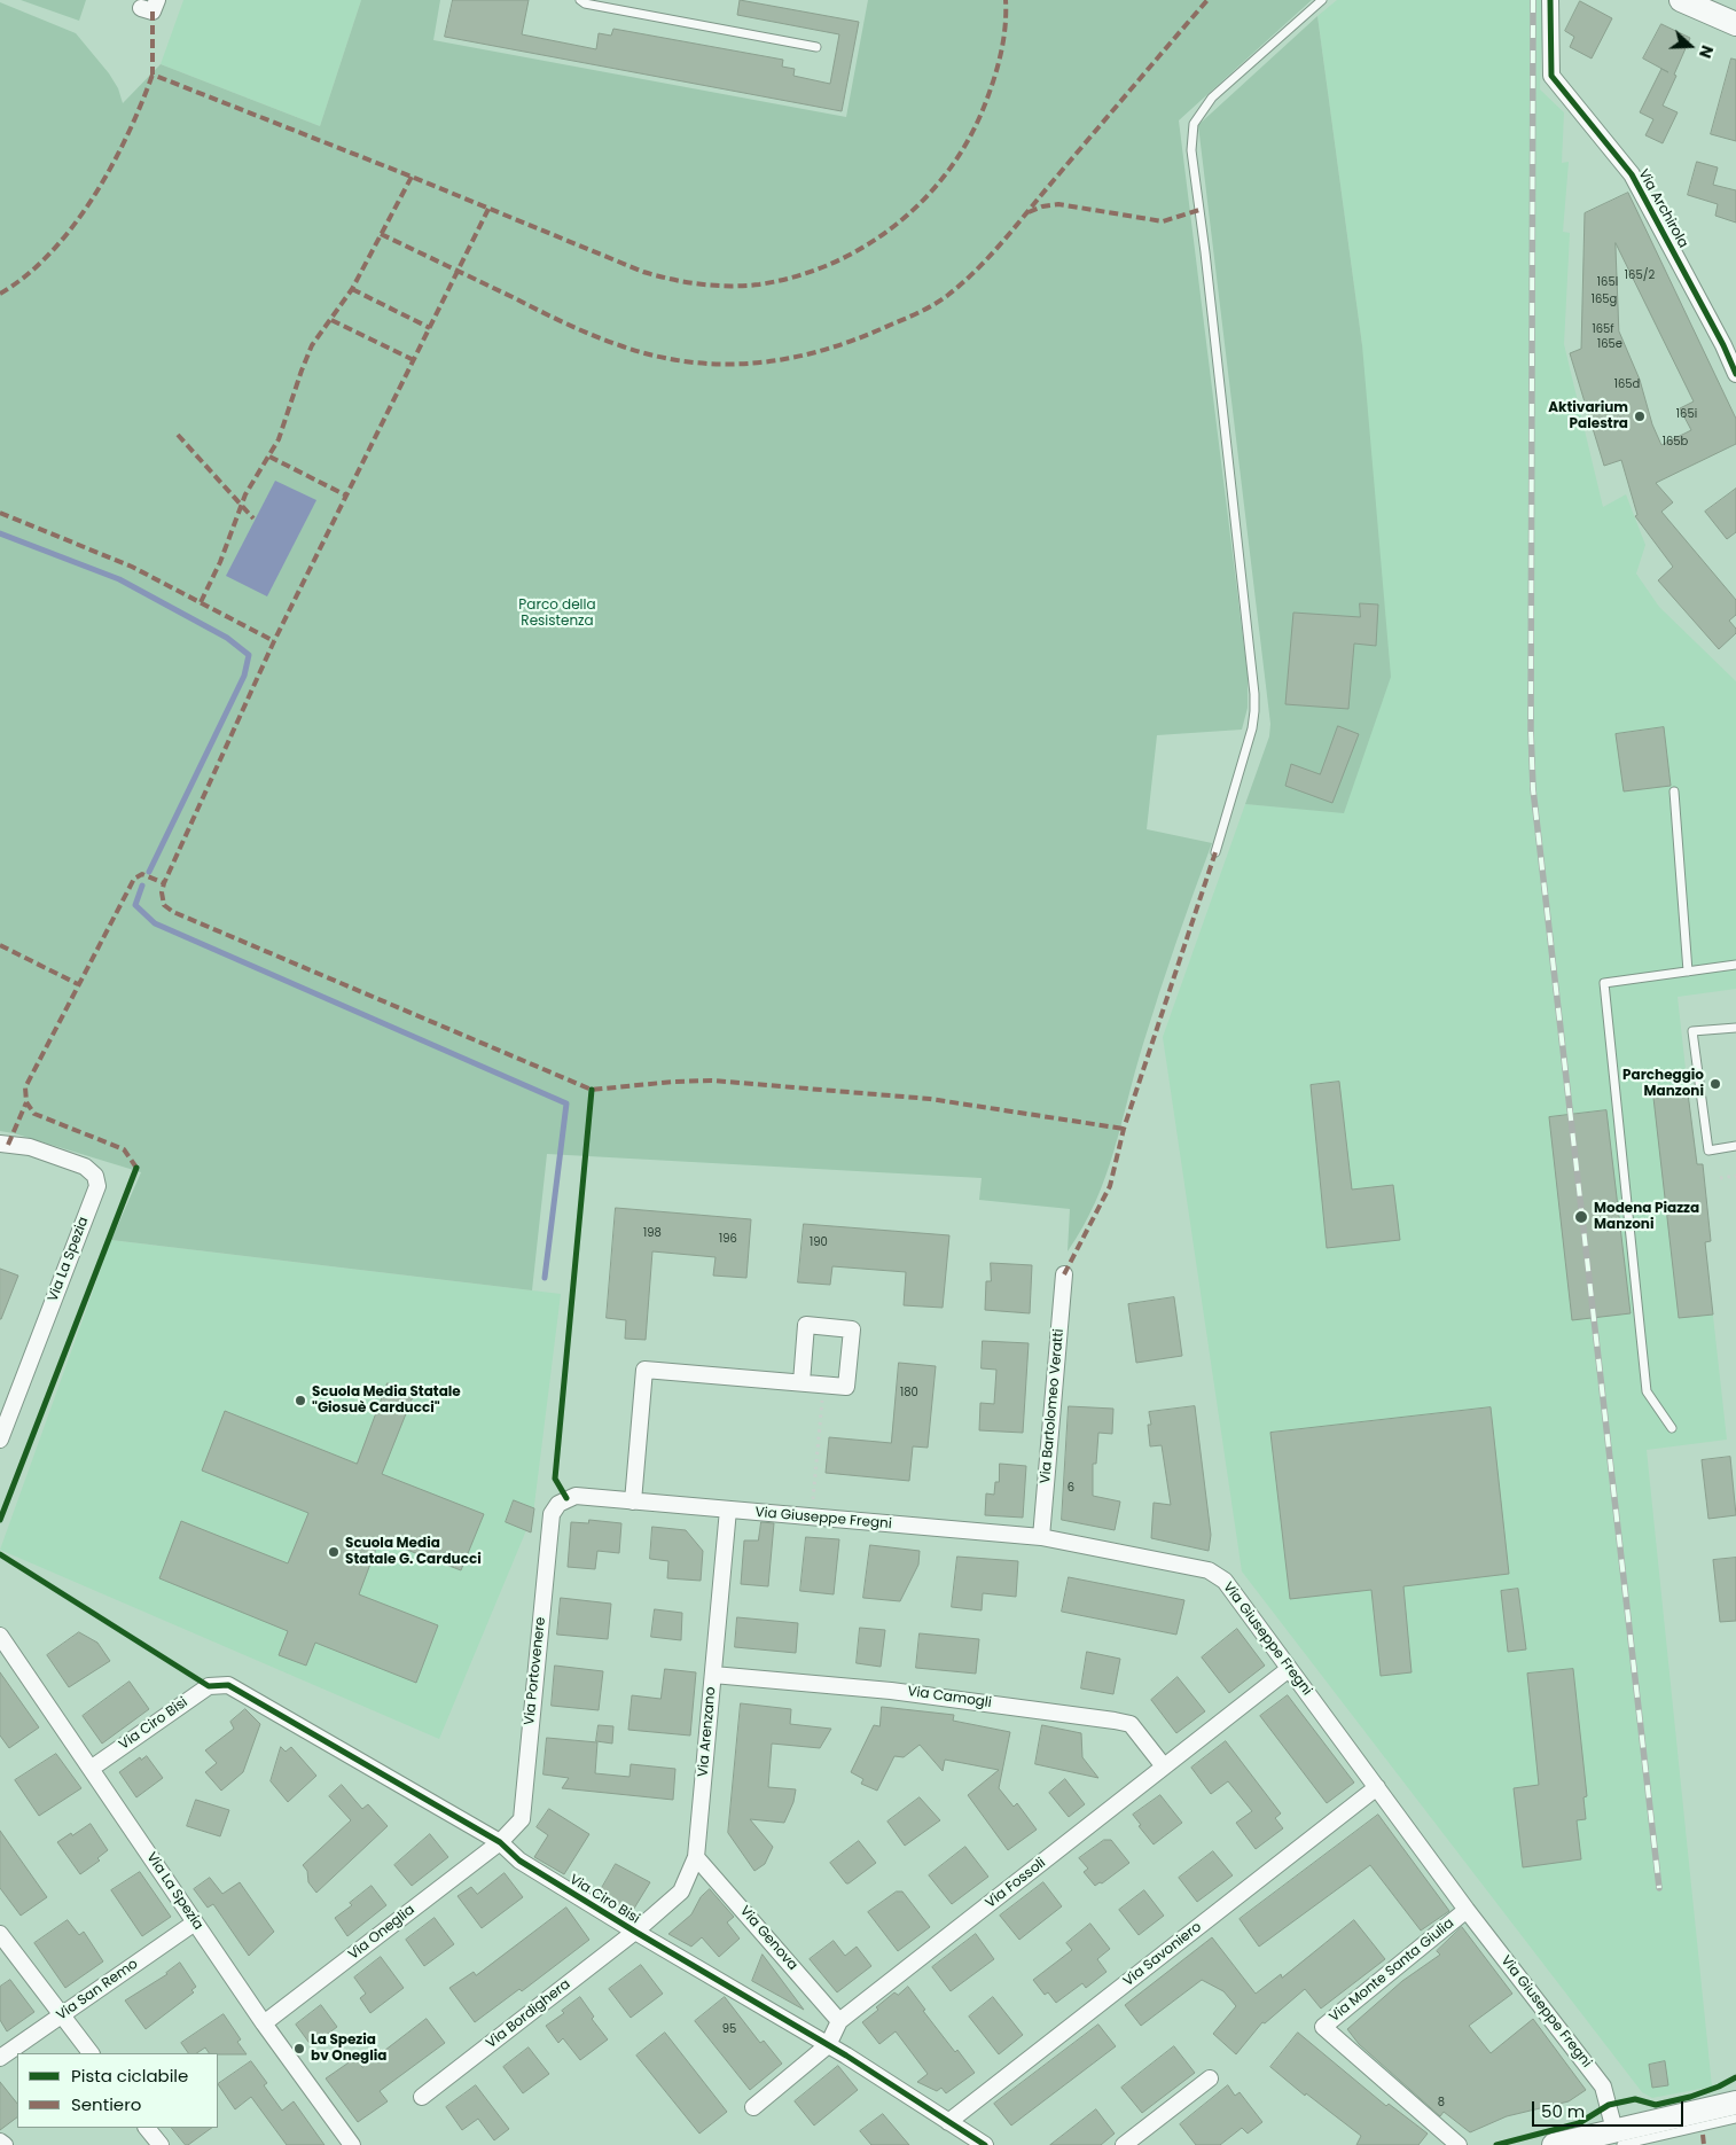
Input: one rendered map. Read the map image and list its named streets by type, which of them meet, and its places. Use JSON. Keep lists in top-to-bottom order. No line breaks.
{"streets":{"street":["Via Archirola","Via La Spezia","Via Bartolomeo Veratti","Via Giuseppe Fregni","Via Portovenere","Via Camogli","Via Ciro Bisi","Via Arenzano","Via Fossoli","Via Oneglia","Via Genova","Via Savoniero","Via Monte Santa Giulia","Via San Remo","Via Bordighera"]},"crossings":[["Via La Spezia","Via Ciro Bisi"],["Via La Spezia","Via Oneglia"],["Via La Spezia","Via San Remo"],["Via Bartolomeo Veratti","Via Giuseppe Fregni"],["Via Giuseppe Fregni","Via Portovenere"],["Via Giuseppe Fregni","Via Arenzano"],["Via Giuseppe Fregni","Via Fossoli"],["Via Giuseppe Fregni","Via Savoniero"],["Via Giuseppe Fregni","Via Monte Santa Giulia"],["Via Portovenere","Via Ciro Bisi"],["Via Portovenere","Via Oneglia"],["Via Camogli","Via Arenzano"],["Via Camogli","Via Fossoli"],["Via Ciro Bisi","Via Arenzano"],["Via Ciro Bisi","Via Fossoli"],["Via Ciro Bisi","Via Oneglia"],["Via Ciro Bisi","Via Savoniero"],["Via Ciro Bisi","Via Bordighera"],["Via Arenzano","Via Genova"],["Via Arenzano","Via Bordighera"],["Via Fossoli","Via Genova"]],"parks":["Parco della Resistenza"],"places":["Aktivarium Palestra","Parcheggio Manzoni","Modena Piazza Manzoni","Scuola Media Statale \"Giosuè Carducci\"","Scuola Media Statale G. Carducci","La Spezia bv Oneglia"],"house_numbers":["165/2","165l","165g","165f","165e","165d","165i","165b","198","196","190","180","6","95","8"],"legend":["Pista ciclabile","Sentiero"],"scale_bar":"50 m","north":"right"}
